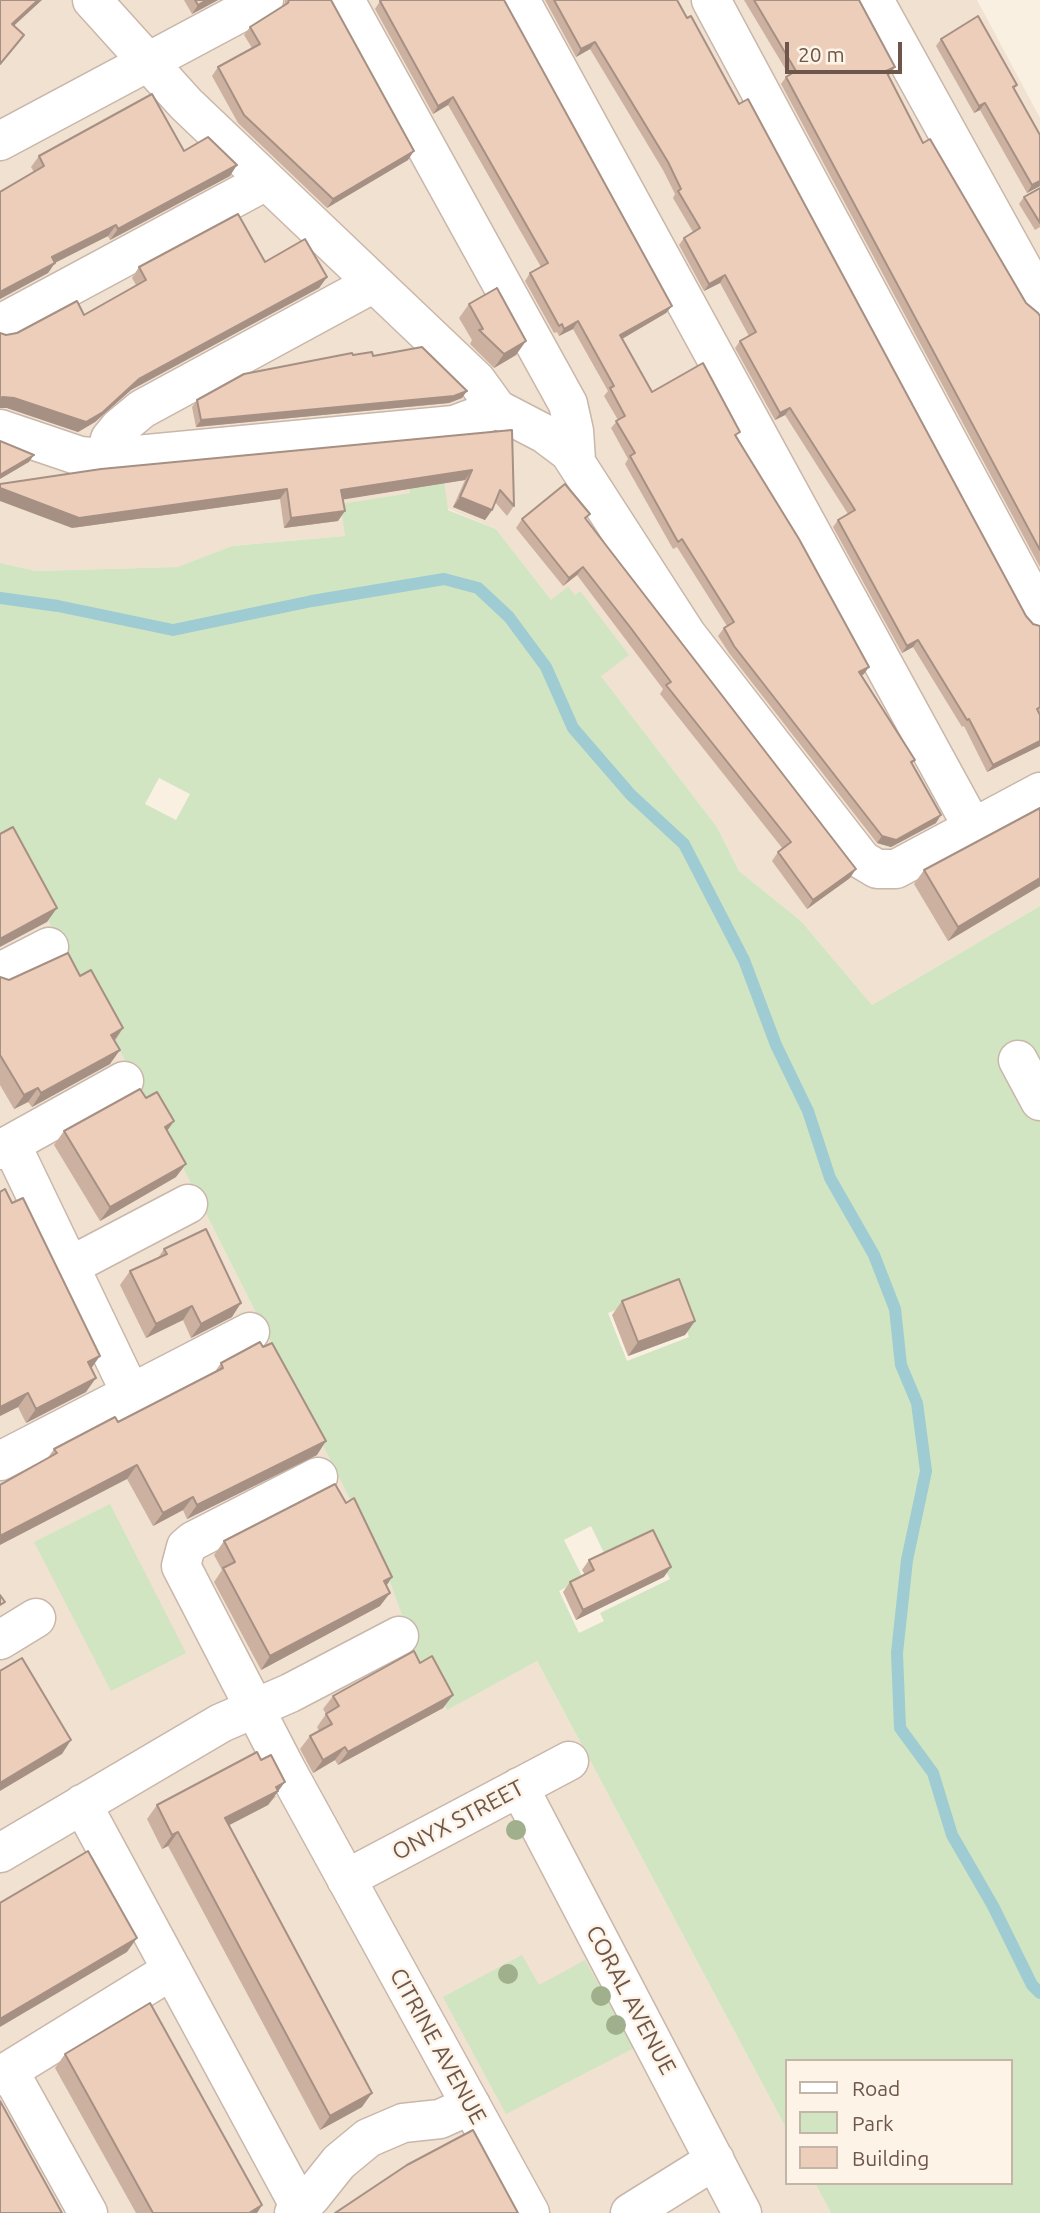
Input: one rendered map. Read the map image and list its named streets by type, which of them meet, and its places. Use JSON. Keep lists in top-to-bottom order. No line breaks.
{"streets":{"street":["ONYX STREET","CORAL AVENUE","CITRINE AVENUE"]},"crossings":[["ONYX STREET","CORAL AVENUE"],["ONYX STREET","CITRINE AVENUE"]],"legend":["Road","Park","Building"],"scale_bar":"20 m"}
